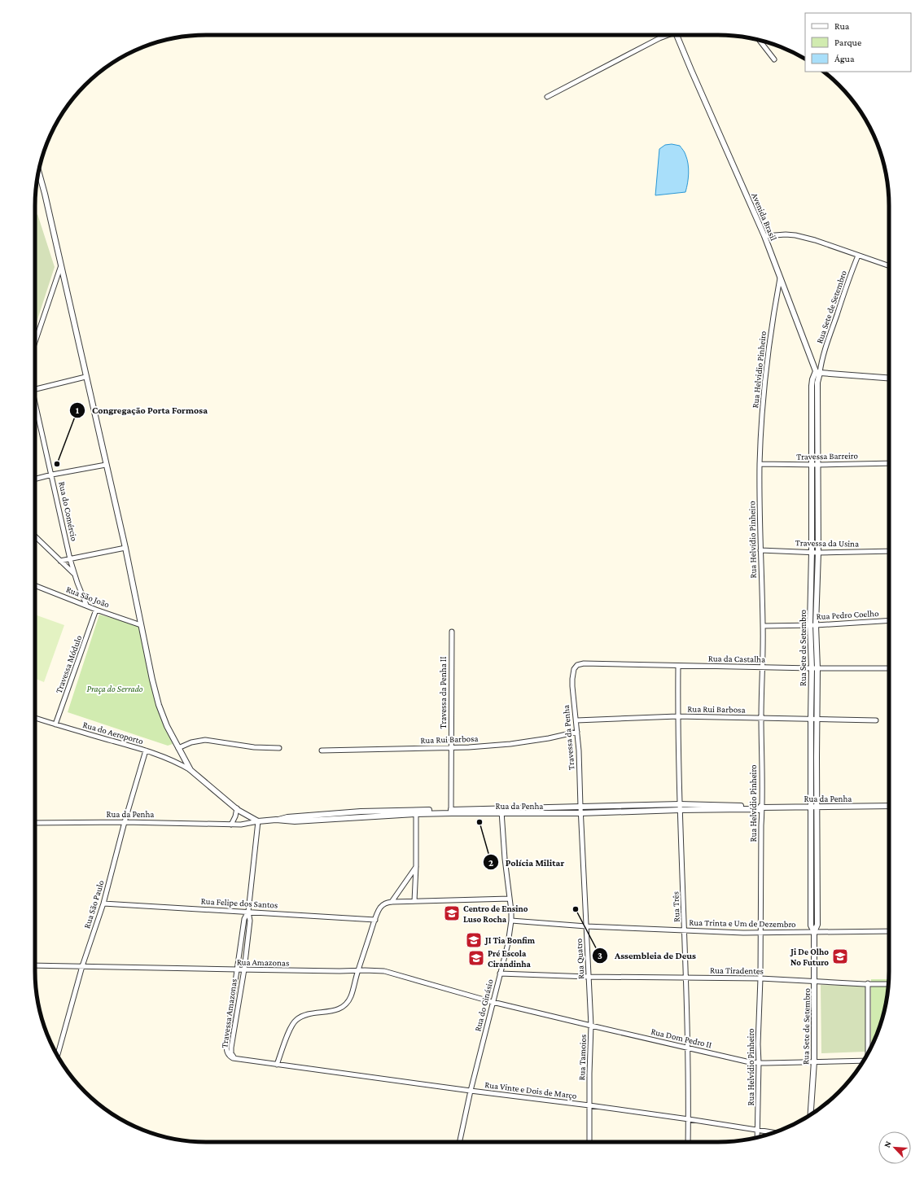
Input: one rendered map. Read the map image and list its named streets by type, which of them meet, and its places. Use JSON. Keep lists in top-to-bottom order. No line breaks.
{"streets":{"street":["Avenida Brasil","Rua Sete de Setembro","Rua Helvidio Pinheiro","Travessa Barreiro","Rua do Comércio","Rua Helvídio Pinheiro","Travessa da Usina","Rua São João","Rua Pedro Coelho","Rua da Castalha","Travessa Módulo","Travessa da Penha II","Rua Rui Barbosa","Rua do Aeroporto","Travessa da Penha","Rua da Penha","Rua Felipe dos Santos","Rua São Paulo","Rua Três","Rua Trinta e Um de Dezembro","Rua Quatro","Rua Amazonas","Rua Tiradentes","Rua do Ginásio","Travessa Amazonas","Rua Dom Pedro II","Rua Tamoios","Rua Vinte e Dois de Março"]},"crossings":[["Avenida Brasil","Rua Sete de Setembro"],["Avenida Brasil","Rua Helvidio Pinheiro"],["Rua Sete de Setembro","Travessa Barreiro"],["Rua Sete de Setembro","Travessa da Usina"],["Rua Sete de Setembro","Rua Pedro Coelho"],["Rua Sete de Setembro","Rua da Castalha"],["Rua Sete de Setembro","Rua Rui Barbosa"],["Rua Sete de Setembro","Rua da Penha"],["Rua Sete de Setembro","Rua Trinta e Um de Dezembro"],["Rua Sete de Setembro","Rua Tiradentes"],["Rua Sete de Setembro","Rua Dom Pedro II"],["Rua Helvidio Pinheiro","Travessa Barreiro"],["Rua Helvidio Pinheiro","Rua Helvídio Pinheiro"],["Travessa Barreiro","Rua Helvídio Pinheiro"],["Rua do Comércio","Rua São João"],["Rua Helvídio Pinheiro","Travessa da Usina"],["Rua Helvídio Pinheiro","Rua Pedro Coelho"],["Rua Helvídio Pinheiro","Rua da Castalha"],["Rua Helvídio Pinheiro","Rua Rui Barbosa"],["Rua Helvídio Pinheiro","Rua da Penha"],["Rua Helvídio Pinheiro","Rua Trinta e Um de Dezembro"],["Rua Helvídio Pinheiro","Rua Tiradentes"],["Rua Helvídio Pinheiro","Rua Dom Pedro II"],["Rua Helvídio Pinheiro","Rua Vinte e Dois de Março"],["Rua São João","Travessa Módulo"],["Rua da Castalha","Travessa da Penha"],["Rua da Castalha","Rua Três"],["Travessa Módulo","Rua do Aeroporto"],["Travessa da Penha II","Rua Rui Barbosa"],["Travessa da Penha II","Rua da Penha"],["Rua Rui Barbosa","Travessa da Penha"],["Rua Rui Barbosa","Rua Três"],["Rua do Aeroporto","Rua São Paulo"],["Travessa da Penha","Rua da Penha"],["Travessa da Penha","Rua Quatro"],["Rua da Penha","Rua São Paulo"],["Rua da Penha","Rua Três"],["Rua da Penha","Rua Quatro"],["Rua da Penha","Rua do Ginásio"],["Rua da Penha","Travessa Amazonas"],["Rua Felipe dos Santos","Rua São Paulo"],["Rua Felipe dos Santos","Travessa Amazonas"],["Rua São Paulo","Rua Amazonas"],["Rua Três","Rua Trinta e Um de Dezembro"],["Rua Três","Rua Tiradentes"],["Rua Três","Rua Dom Pedro II"],["Rua Três","Rua Vinte e Dois de Março"],["Rua Trinta e Um de Dezembro","Rua Quatro"],["Rua Trinta e Um de Dezembro","Rua do Ginásio"],["Rua Quatro","Rua Tiradentes"],["Rua Quatro","Rua Dom Pedro II"],["Rua Quatro","Rua Tamoios"],["Rua Amazonas","Rua do Ginásio"],["Rua Amazonas","Travessa Amazonas"],["Rua Amazonas","Rua Dom Pedro II"],["Rua Tiradentes","Rua do Ginásio"],["Rua do Ginásio","Rua Dom Pedro II"],["Rua do Ginásio","Rua Vinte e Dois de Março"],["Travessa Amazonas","Rua Vinte e Dois de Março"],["Rua Dom Pedro II","Rua Tamoios"],["Rua Tamoios","Rua Vinte e Dois de Março"]],"parks":["Praça do Serrado"],"places":{"other":["Congregação Porta Formosa","Polícia Militar","Assembleia de Deus"],"school or university":["Centro de Ensino Luso Rocha","JI Tia Bonfim","Ji De Olho No Futuro","Pré Escola Cirandinha"]},"legend":["Rua","Parque","Água"],"north":"top left"}
